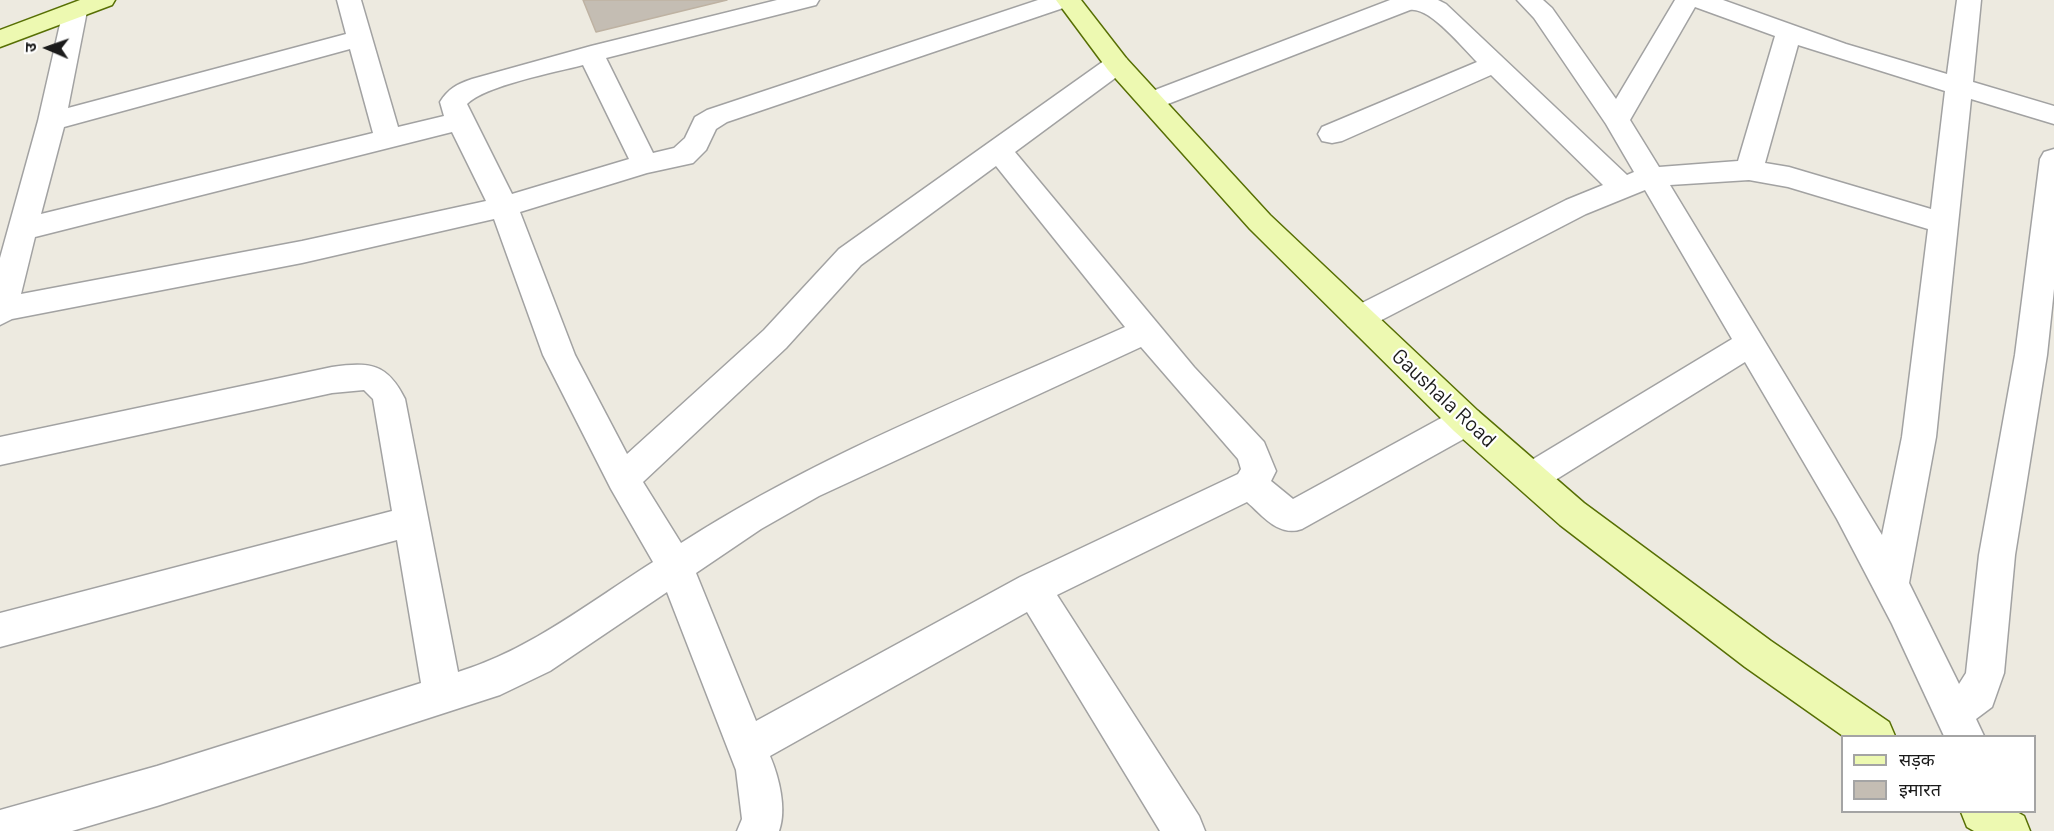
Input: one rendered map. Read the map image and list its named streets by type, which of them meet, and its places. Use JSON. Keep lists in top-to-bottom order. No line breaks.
{"streets":{"street":["Gaushala Road"]},"legend":["सड़क","इमारत"],"north":"left"}
